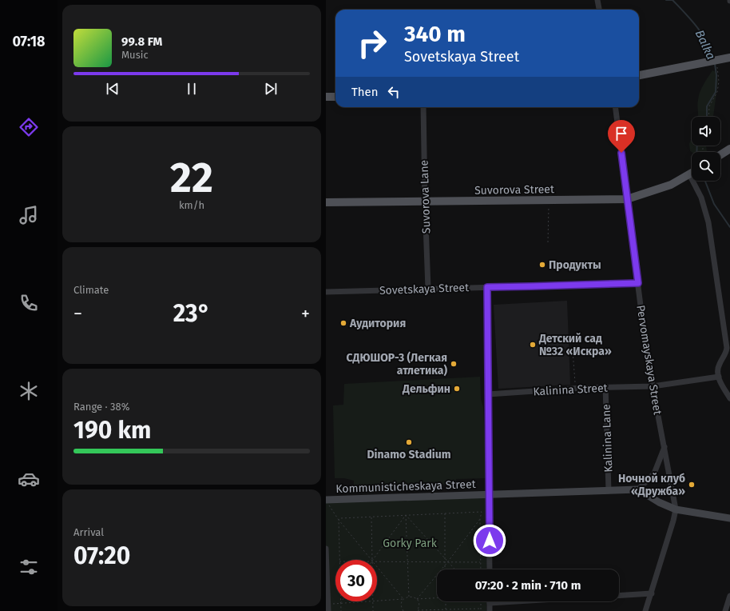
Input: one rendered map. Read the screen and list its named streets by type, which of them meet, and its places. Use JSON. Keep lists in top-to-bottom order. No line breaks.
{"streets":{"main road":["Suvorova Street","Kommunisticheskaya Street"],"street":["Suvorova Lane","Sovetskaya Street","Pervomayskaya Street","Kalinina Street","Kalinina Lane"]},"crossings":[["Suvorova Street","Suvorova Lane"],["Suvorova Street","Pervomayskaya Street"],["Suvorova Lane","Sovetskaya Street"],["Sovetskaya Street","Pervomayskaya Street"],["Pervomayskaya Street","Kalinina Street"],["Kalinina Street","Kalinina Lane"],["Kalinina Lane","Kommunisticheskaya Street"]],"water":["Balka"],"parks":["Gorky Park"],"places":["Продукты","Аудитория","Детский сад №32 «Искра»","СДЮШОР-3 (Легкая атлетика)","Дельфин","Dinamo Stadium","Ночной клуб «Дружба»"],"page":{"tabs":"07:18","turn":["340 m","Sovetskaya Street"],"song":["99.8 FM","Music"],"then":"Then","tile":[["22","km/h"],"Climate",["Range · 38%","190 km"],["Arrival","07:20"]],"heat":["−","23°","+"],"limit":"30","trip":"07:20 · 2 min · 710 m"}}
